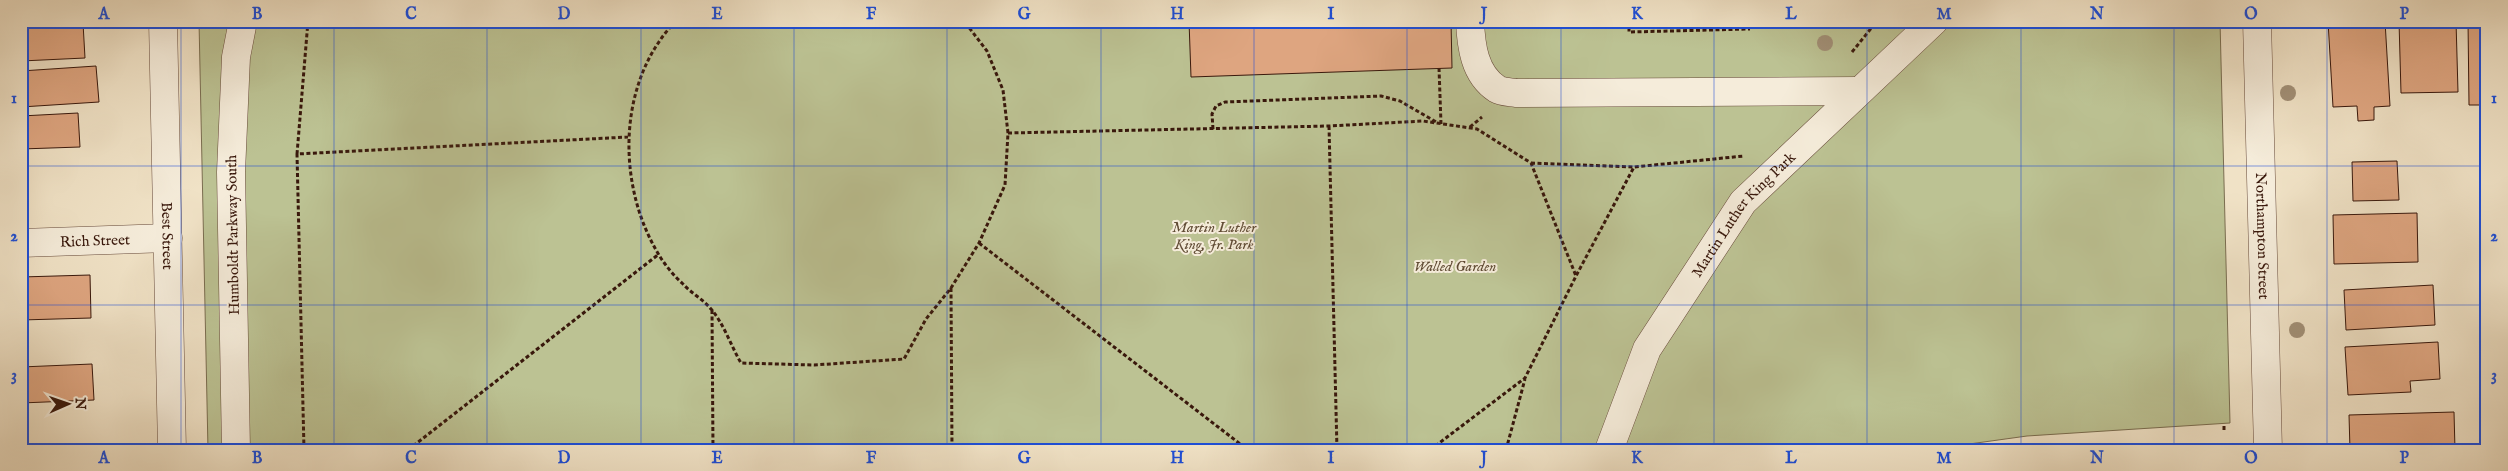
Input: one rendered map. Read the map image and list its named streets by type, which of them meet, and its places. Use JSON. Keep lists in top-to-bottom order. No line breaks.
{"streets":{"street":["Martin Luther King Park","Best Street","Humboldt Parkway South","Northampton Street","Rich Street"]},"crossings":[["Best Street","Rich Street"]],"parks":["Martin Luther King, Jr. Park","Walled Garden"],"north":"right","grid":{"columns":["A","B","C","D","E","F","G","H","I","J","K","L","M","N","O","P"],"rows":["1","2","3"]}}
